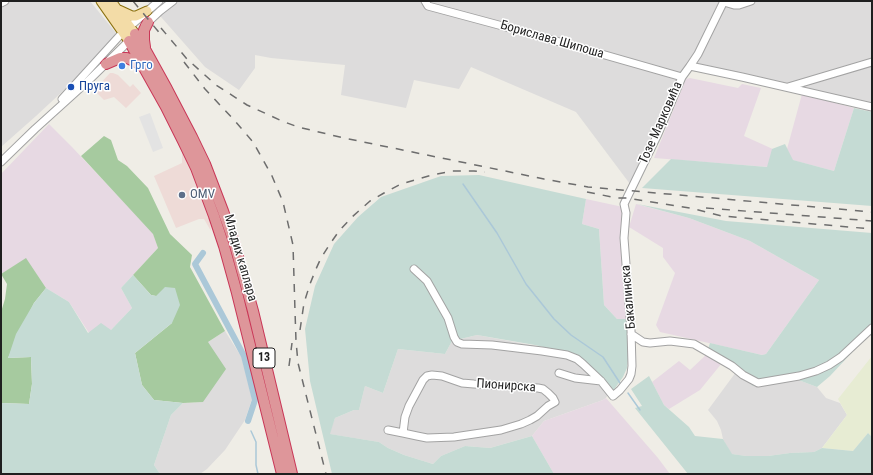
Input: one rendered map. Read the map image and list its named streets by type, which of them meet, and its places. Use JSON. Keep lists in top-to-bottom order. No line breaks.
{"streets":{"highway":["Младих каплара","13"],"street":["Борислава Шипоша","Тозе Марковића","Бакалинска","Пионирска"]},"crossings":[["Борислава Шипоша","Тозе Марковића"],["Тозе Марковића","Бакалинска"],["Младих каплара","13"]],"places":["Грго","Пруга","OMV"]}
